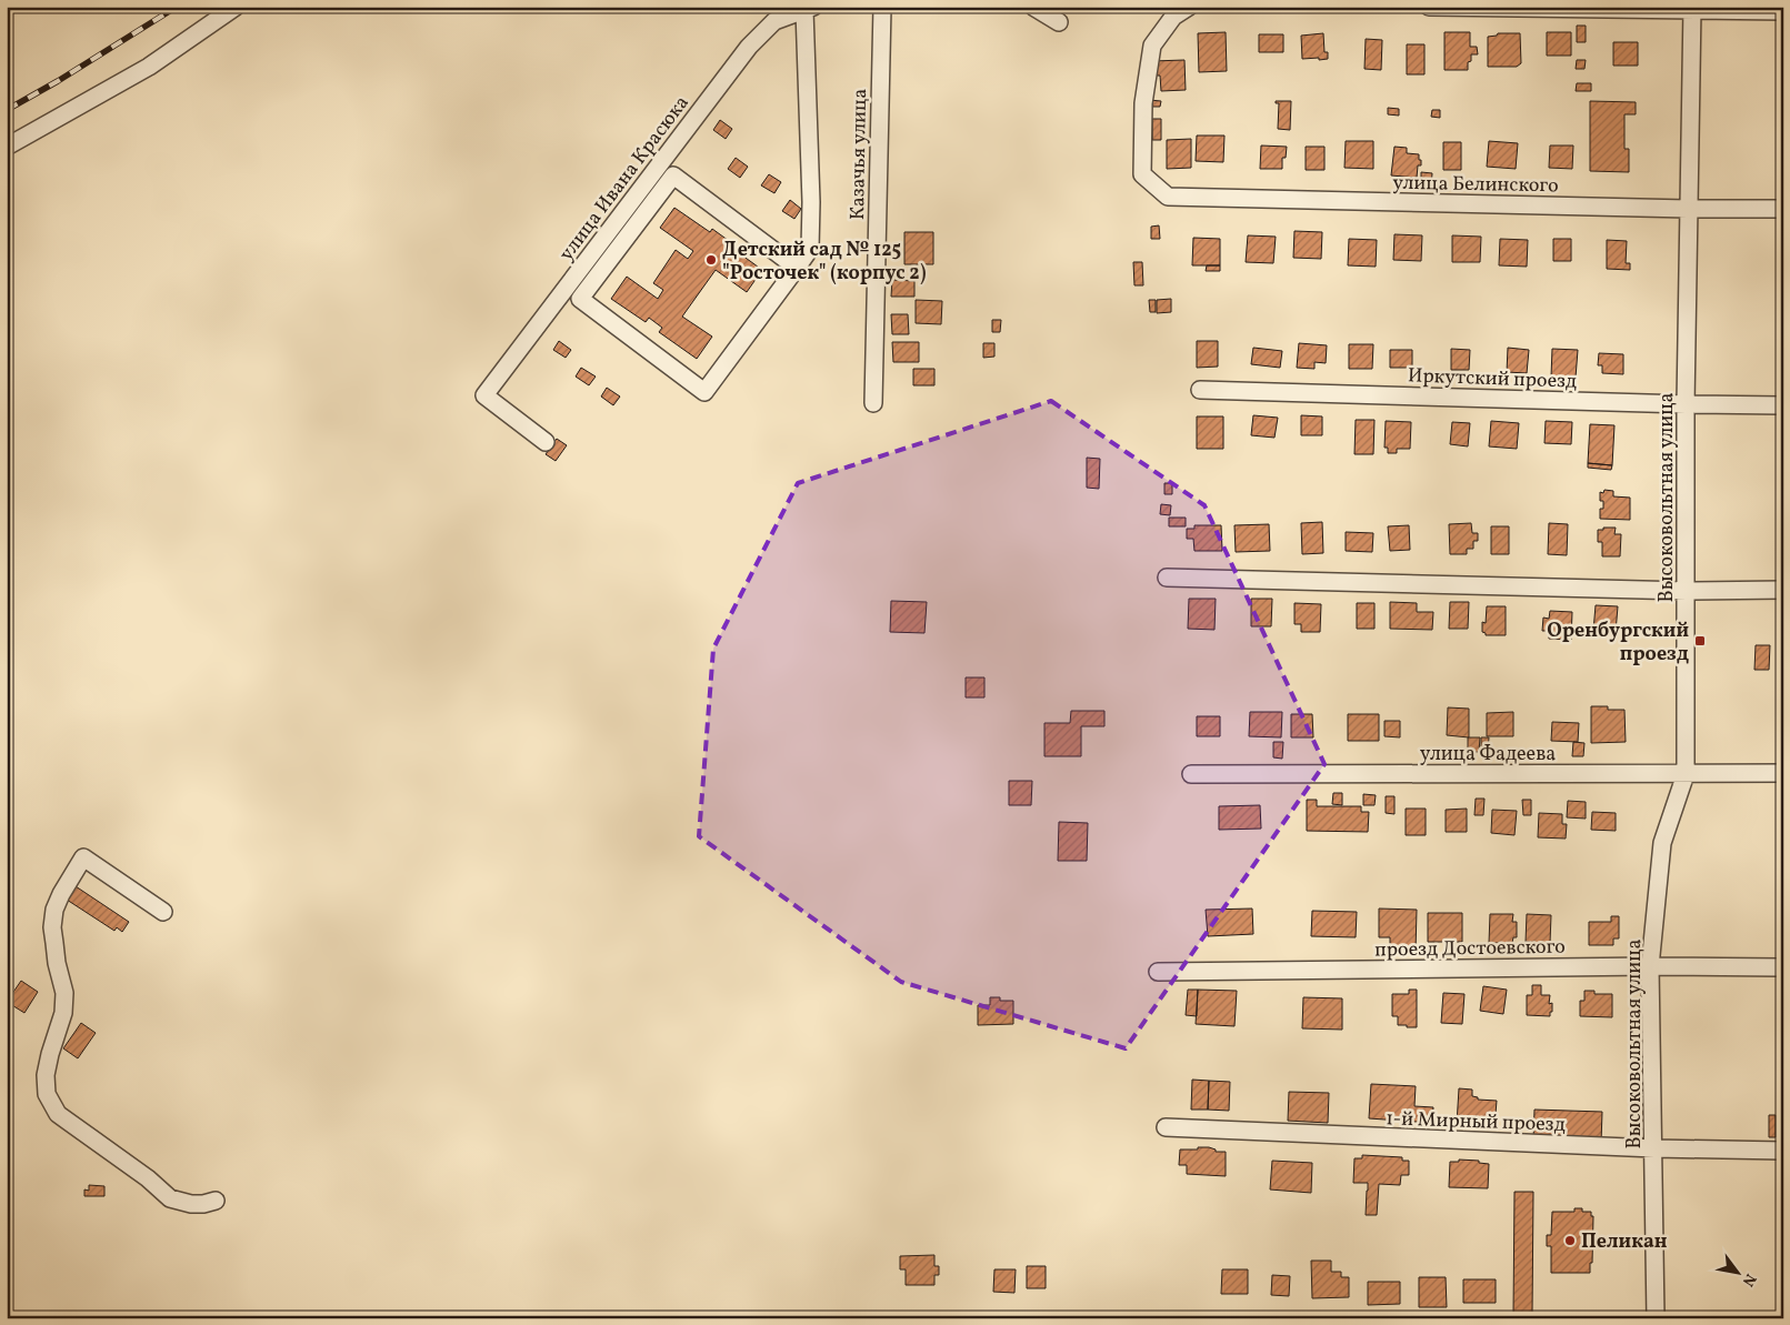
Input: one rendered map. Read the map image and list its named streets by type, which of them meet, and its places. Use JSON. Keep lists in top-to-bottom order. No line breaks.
{"streets":{"street":["Казачья улица","улица Ивана Красюка","улица Белинского","Иркутский проезд","Высоковольтная улица","улица Фадеева","проезд Достоевского","1-й Мирный проезд"]},"crossings":[["улица Белинского","Высоковольтная улица"],["Иркутский проезд","Высоковольтная улица"],["Высоковольтная улица","улица Фадеева"],["Высоковольтная улица","проезд Достоевского"],["Высоковольтная улица","1-й Мирный проезд"]],"places":{"other":["Детский сад № 125 \"Росточек\" (корпус 2)","Пеликан"],"transit":["Оренбургский проезд"]},"north":"bottom right"}
